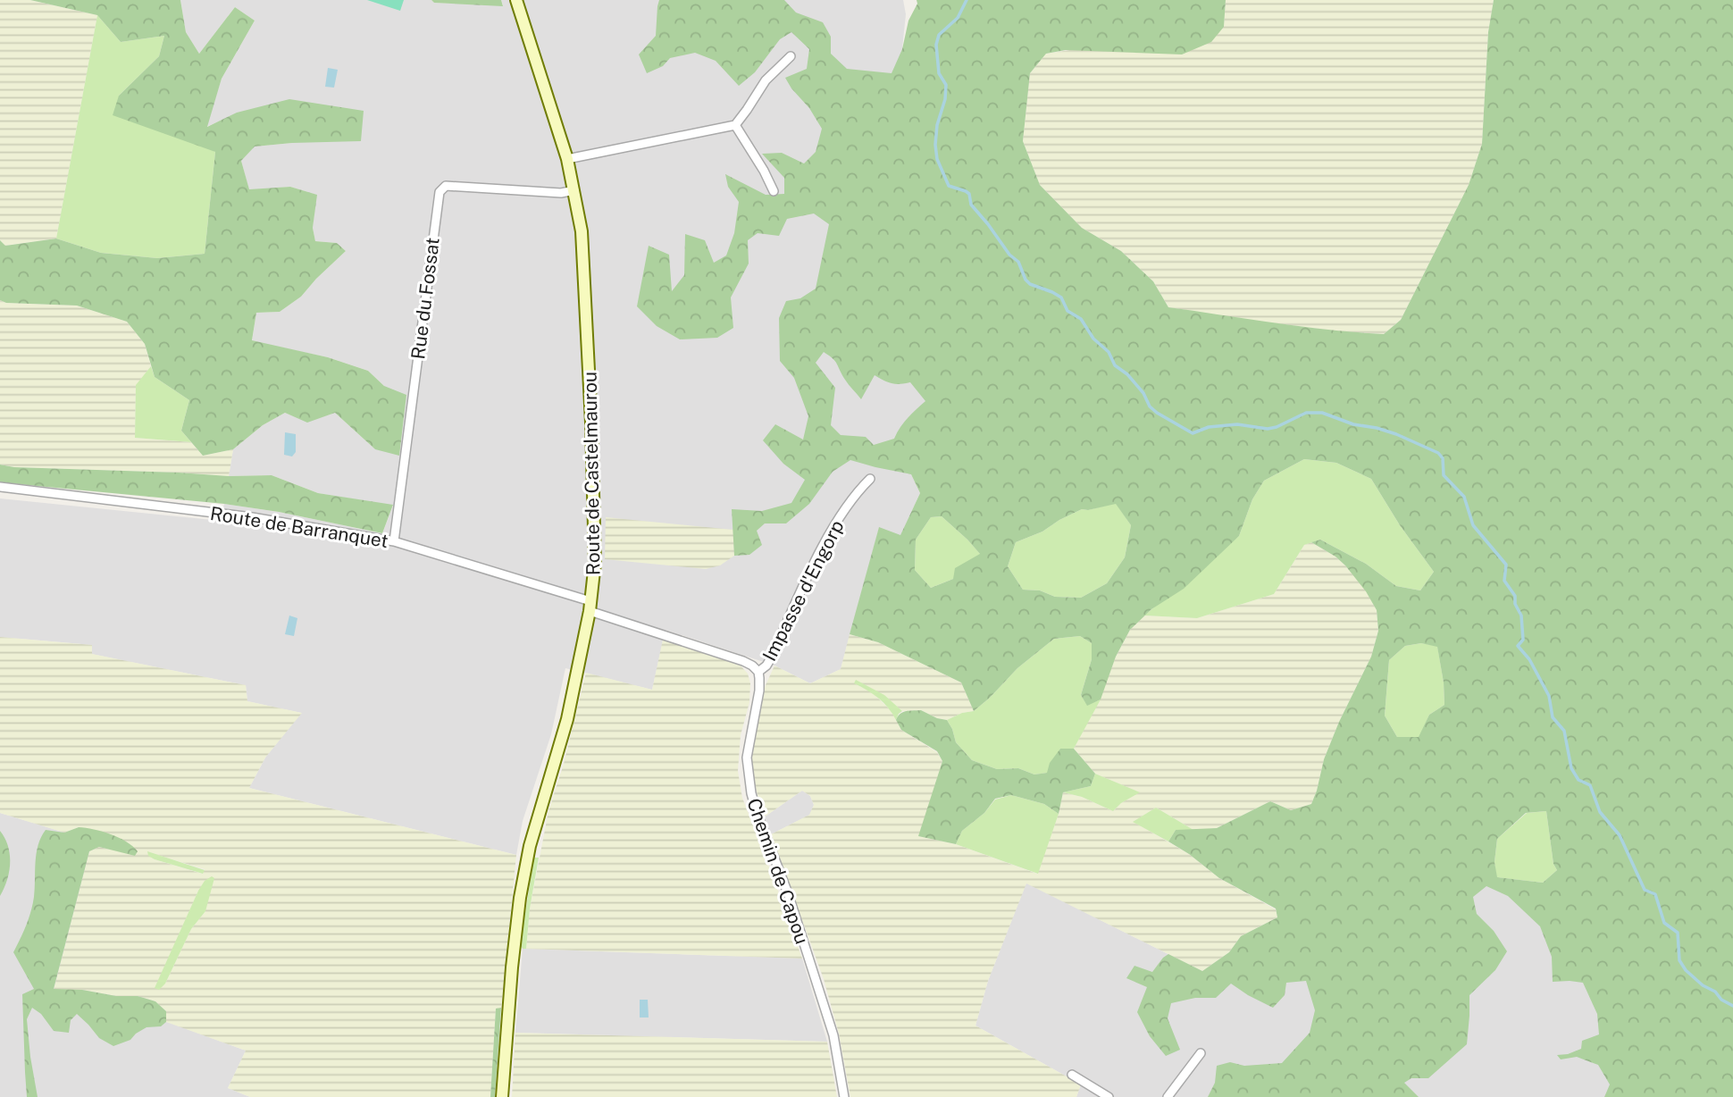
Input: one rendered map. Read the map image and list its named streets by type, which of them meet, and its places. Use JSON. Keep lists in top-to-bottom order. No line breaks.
{"streets":{"street":["Rue du Fossat","Route de Castelmaurou","Route de Barranquet","Impasse d'Engorp","Chemin de Capou"]},"crossings":[["Rue du Fossat","Route de Castelmaurou"],["Rue du Fossat","Route de Barranquet"],["Route de Castelmaurou","Route de Barranquet"],["Impasse d'Engorp","Chemin de Capou"]]}
